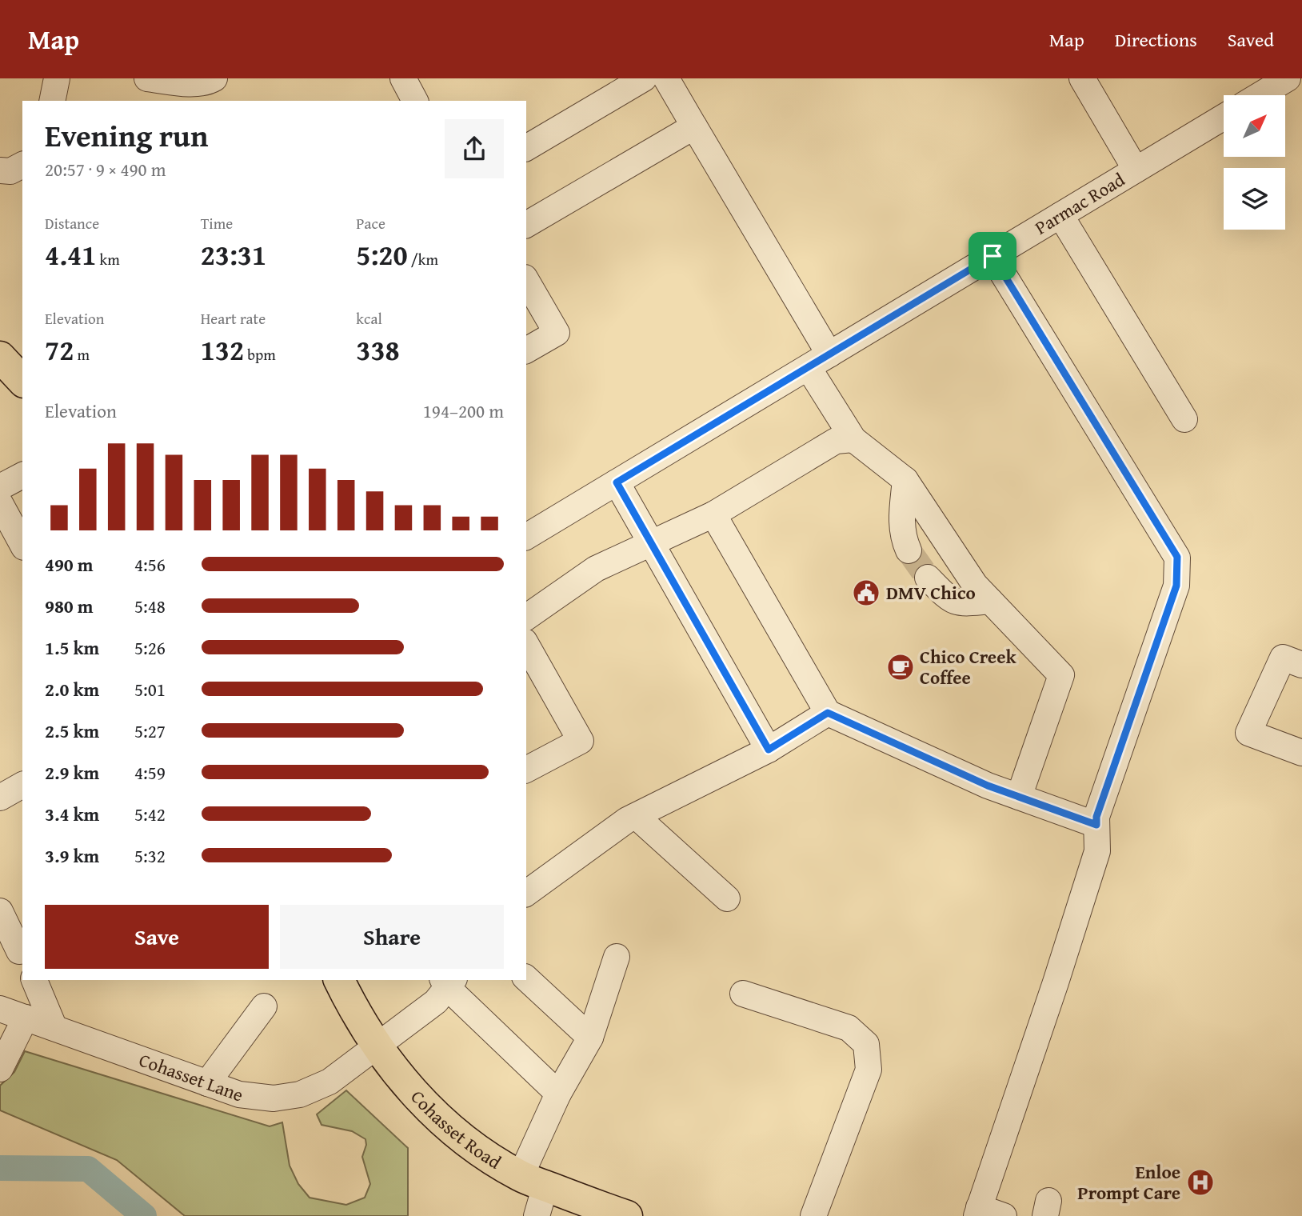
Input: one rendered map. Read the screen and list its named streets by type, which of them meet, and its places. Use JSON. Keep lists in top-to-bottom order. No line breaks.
{"streets":{"main road":["Cohasset Road"],"street":["Parmac Road","Cohasset Lane"]},"crossings":[["Cohasset Lane","Cohasset Road"]],"places":{"public building":["DMV Chico"],"cafe":["Chico Creek Coffee"],"hospital":["Enloe Prompt Care"]},"north":"top right","page":{"header":"Map","nav":["Map","Directions","Saved"],"heading":["Evening run","20:57 · 9 × 490 m"],"stats":[["Distance","4.41 km"],["Time","23:31"],["Pace","5:20 /km"],["Elevation","72 m"],["Heart rate","132 bpm"],["kcal","338"]],"chart":["Elevation","194–200 m"],"list":[{"name":"490 m","note":"4:56"},{"name":"980 m","note":"5:48"},{"name":"1.5 km","note":"5:26"},{"name":"2.0 km","note":"5:01"},{"name":"2.5 km","note":"5:27"},{"name":"2.9 km","note":"4:59"},{"name":"3.4 km","note":"5:42"},{"name":"3.9 km","note":"5:32"}],"buttons":["Save","Share"]}}
